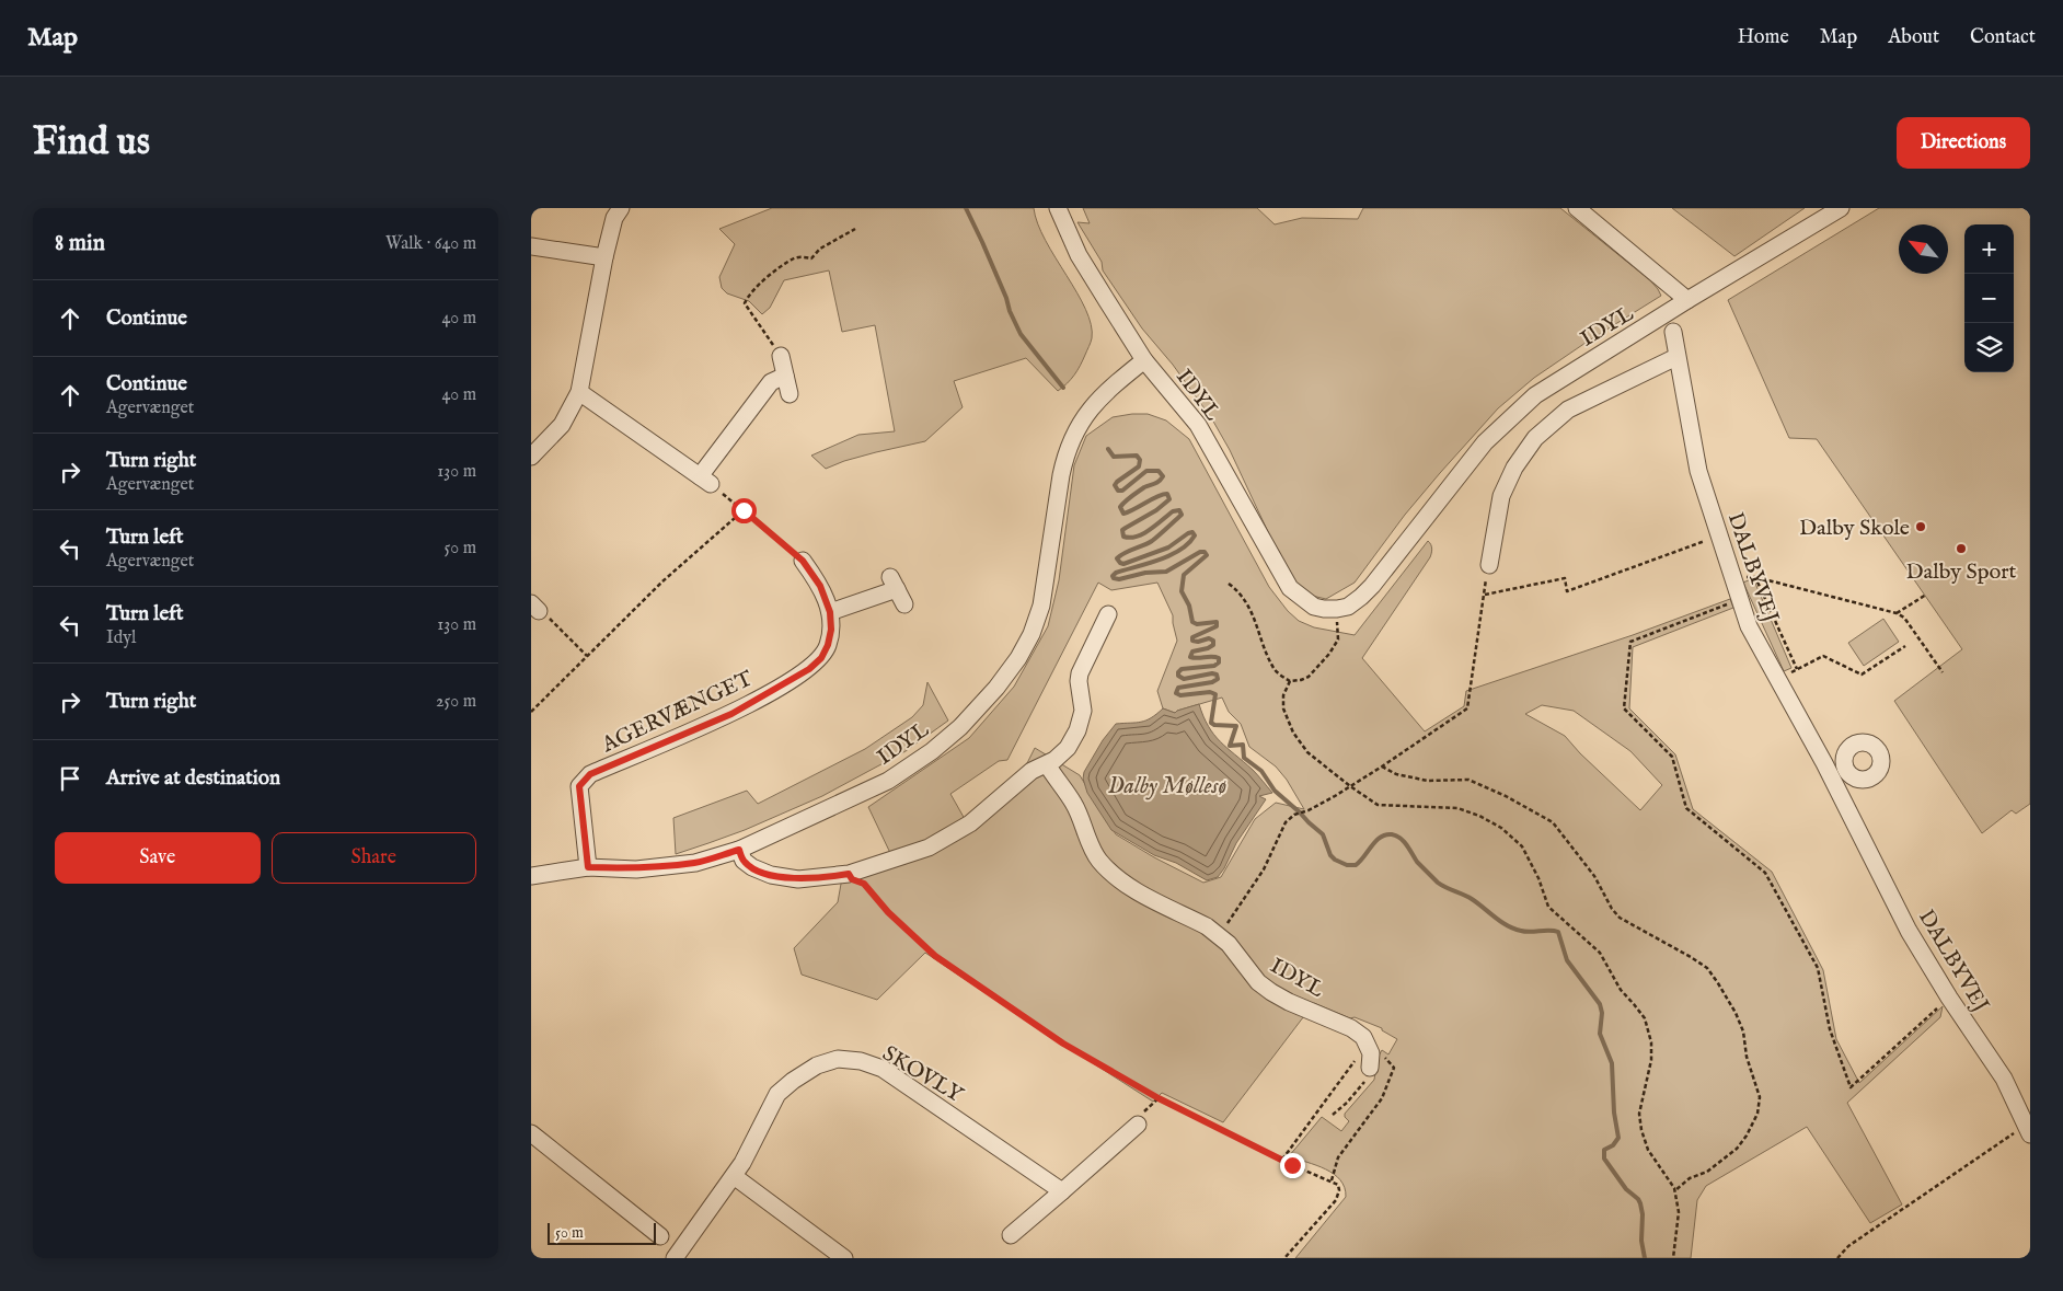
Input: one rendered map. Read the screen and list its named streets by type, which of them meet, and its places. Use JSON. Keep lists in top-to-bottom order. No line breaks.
{"streets":{"street":["IDYL","DALBYVEJ","AGERVÆNGET","SKOVLY"]},"crossings":[["IDYL","AGERVÆNGET"]],"water":["Dalby Møllesø"],"places":["Dalby Skole","Dalby Sport"],"scale_bar":"50 m","north":"top left","page":{"header":"Map","nav":["Home","Map","About","Contact"],"buttons":["Directions",["Save","Share"]],"title":"Find us","heading":["8 min","Walk · 640 m"],"map_buttons":["+","−"],"list":[["Continue","40 m"],["Continue","Agervænget","40 m"],["Turn right","Agervænget","130 m"],["Turn left","Agervænget","50 m"],["Turn left","Idyl","130 m"],["Turn right","250 m"],"Arrive at destination"],"scale":"50 m"}}
